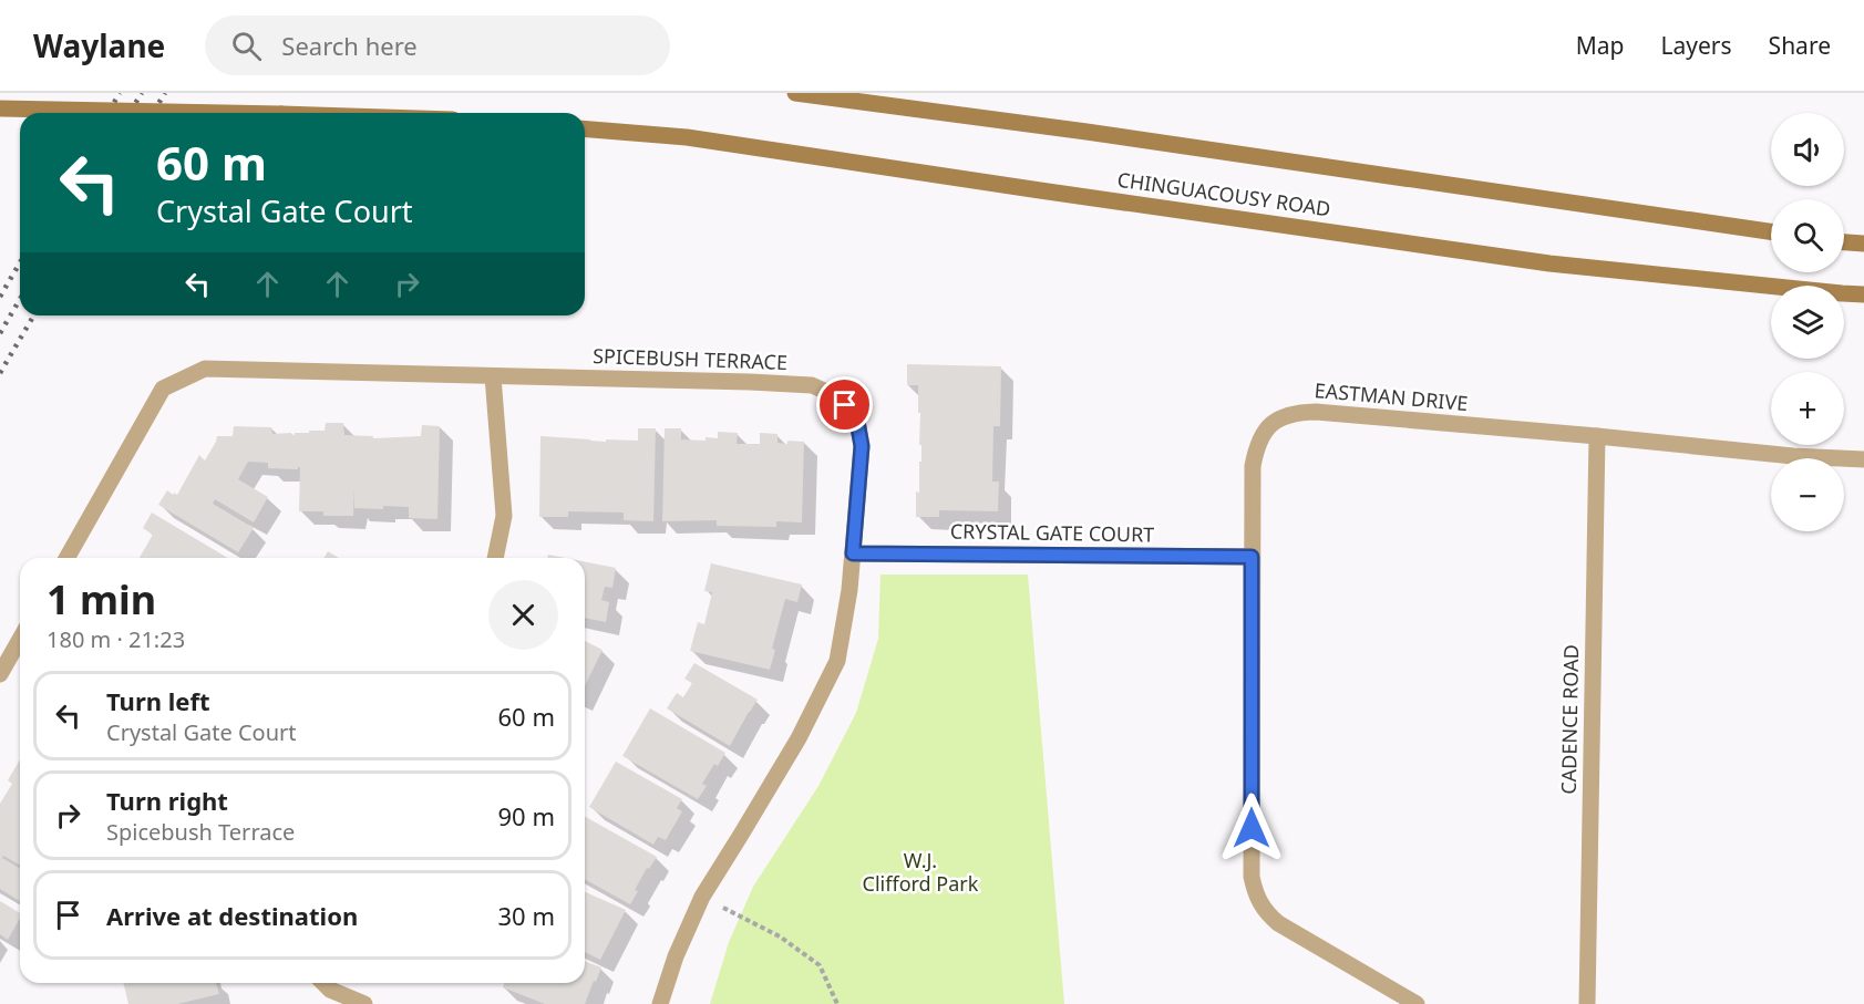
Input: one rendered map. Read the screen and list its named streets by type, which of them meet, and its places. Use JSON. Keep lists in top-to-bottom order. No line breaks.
{"streets":{"main road":["CHINGUACOUSY ROAD"],"street":["SPICEBUSH TERRACE","EASTMAN DRIVE","CRYSTAL GATE COURT","CADENCE ROAD"]},"crossings":[["SPICEBUSH TERRACE","CRYSTAL GATE COURT"],["EASTMAN DRIVE","CRYSTAL GATE COURT"],["EASTMAN DRIVE","CADENCE ROAD"]],"parks":["W.J. Clifford Park"],"page":{"header":"Waylane","search":"Search here","nav":["Map","Layers","Share"],"map_buttons":["+","−"],"turn":["60 m","Crystal Gate Court"],"heading":["1 min","180 m · 21:23"],"list":[{"name":"Turn left","note":"Crystal Gate Court","value":"60 m"},{"name":"Turn right","note":"Spicebush Terrace","value":"90 m"},{"name":"Arrive at destination","value":"30 m"}]}}
